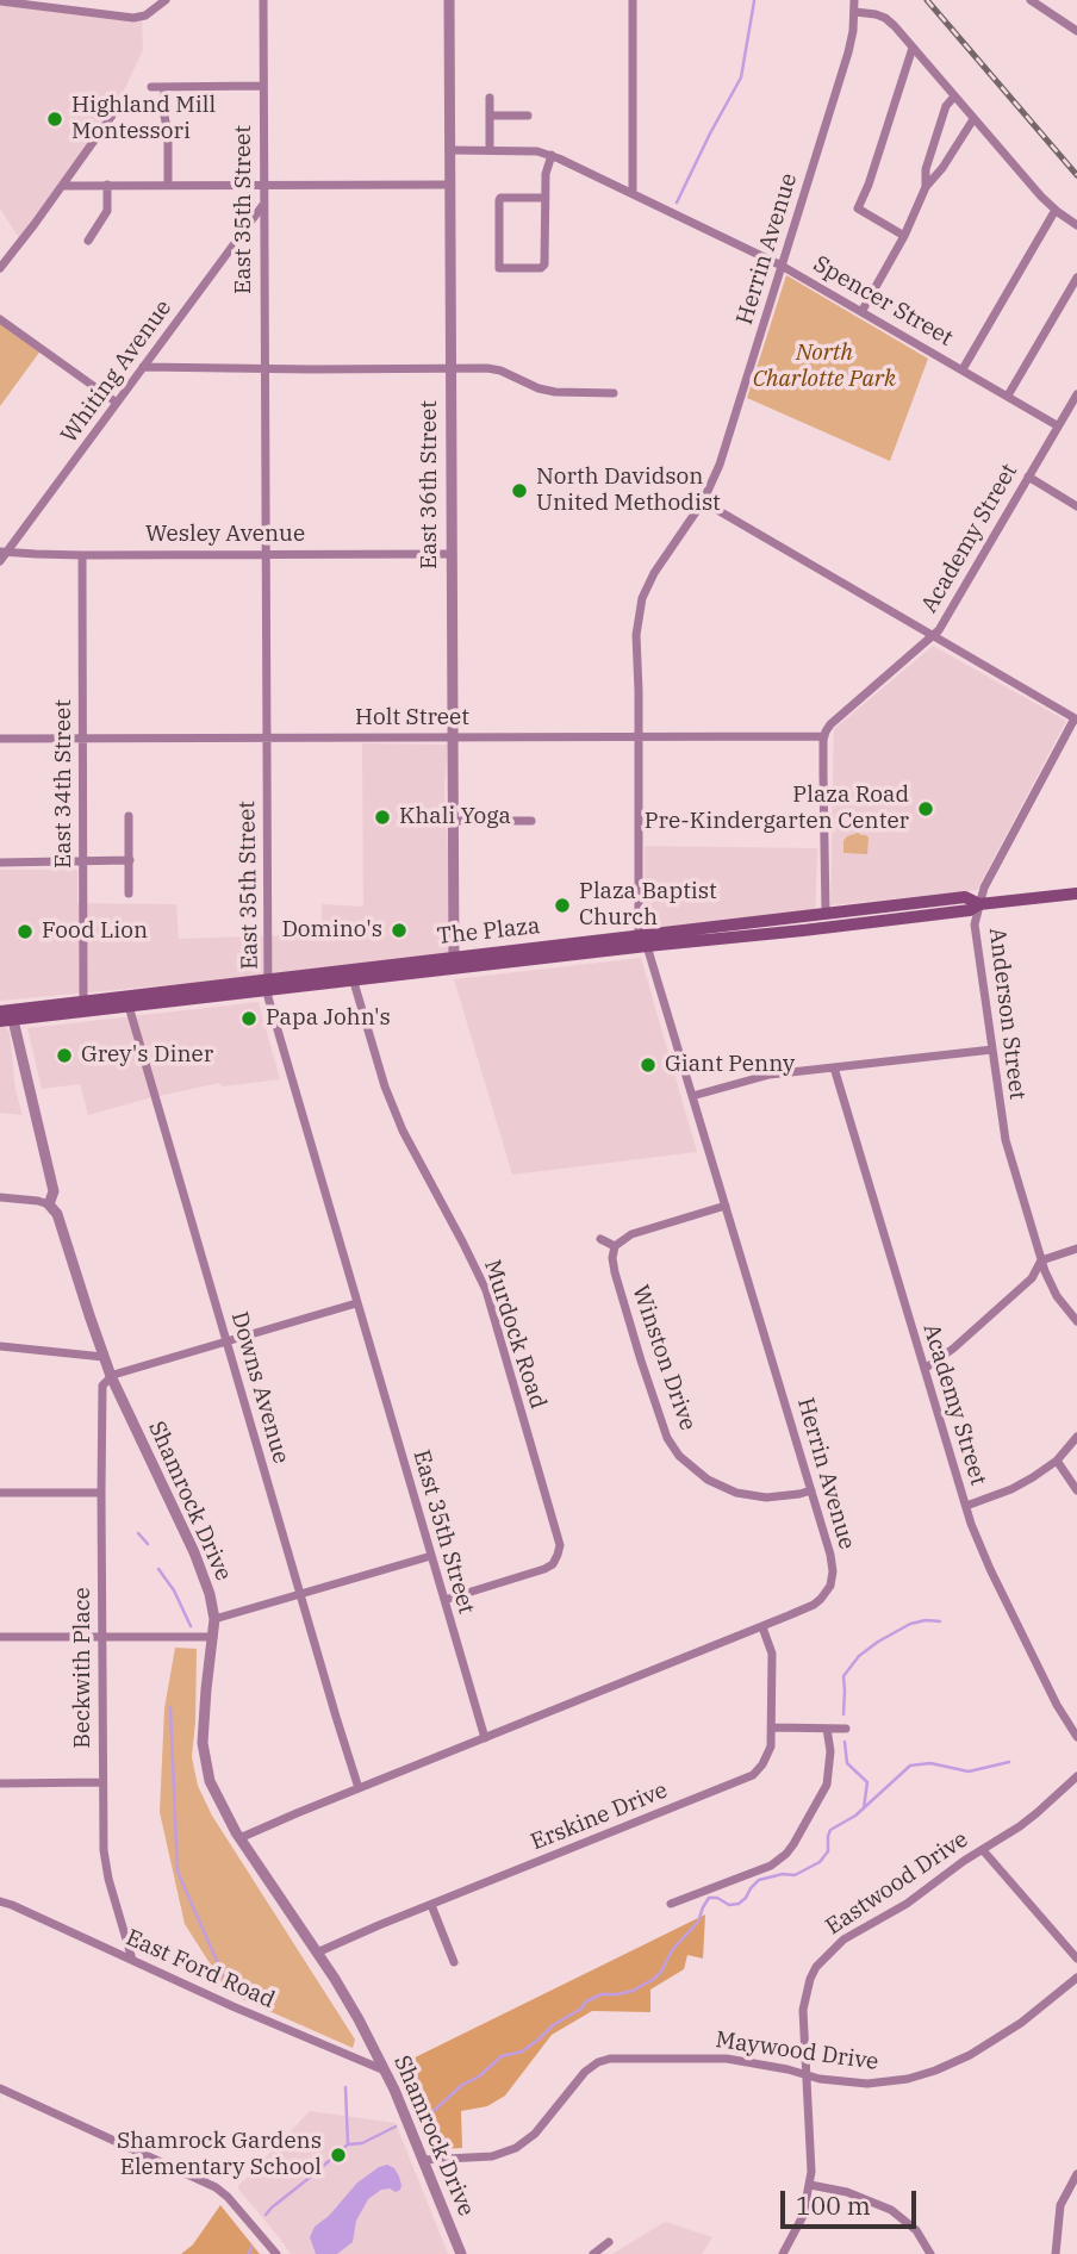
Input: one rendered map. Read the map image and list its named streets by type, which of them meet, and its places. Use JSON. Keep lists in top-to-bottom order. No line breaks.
{"streets":{"main road":["The Plaza"],"street":["East 35th Street","Herrin Avenue","Spencer Street","Whiting Avenue","East 36th Street","Wesley Avenue","Academy Street","Holt Street","East 34th Street","Anderson Street","Murdock Road","Winston Drive","Downs Avenue","Shamrock Drive","Beckwith Place","Erskine Drive","Eastwood Drive","East Ford Road","Maywood Drive"]},"crossings":[["East 35th Street","Herrin Avenue"],["East 35th Street","Whiting Avenue"],["East 35th Street","Wesley Avenue"],["East 35th Street","Holt Street"],["East 35th Street","The Plaza"],["East 35th Street","Murdock Road"],["Herrin Avenue","Spencer Street"],["Herrin Avenue","Holt Street"],["Herrin Avenue","The Plaza"],["Herrin Avenue","Winston Drive"],["Herrin Avenue","Downs Avenue"],["Herrin Avenue","Shamrock Drive"],["Herrin Avenue","Erskine Drive"],["Spencer Street","East 36th Street"],["Spencer Street","Academy Street"],["Whiting Avenue","Wesley Avenue"],["East 36th Street","Wesley Avenue"],["East 36th Street","Holt Street"],["East 36th Street","The Plaza"],["Wesley Avenue","East 34th Street"],["Academy Street","Holt Street"],["Holt Street","East 34th Street"],["East 34th Street","The Plaza"],["The Plaza","Anderson Street"],["The Plaza","Murdock Road"],["The Plaza","Downs Avenue"],["The Plaza","Shamrock Drive"],["Shamrock Drive","Beckwith Place"],["Shamrock Drive","Erskine Drive"],["Shamrock Drive","East Ford Road"],["Shamrock Drive","Maywood Drive"],["Beckwith Place","East Ford Road"],["Eastwood Drive","Maywood Drive"]],"parks":["North Charlotte Park"],"places":["Highland Mill Montessori","North Davidson United Methodist","Plaza Road Pre-Kindergarten Center","Khali Yoga","Plaza Baptist Church","Domino's","Food Lion","Papa John's","Grey's Diner","Giant Penny","Shamrock Gardens Elementary School"],"scale_bar":"100 m"}
